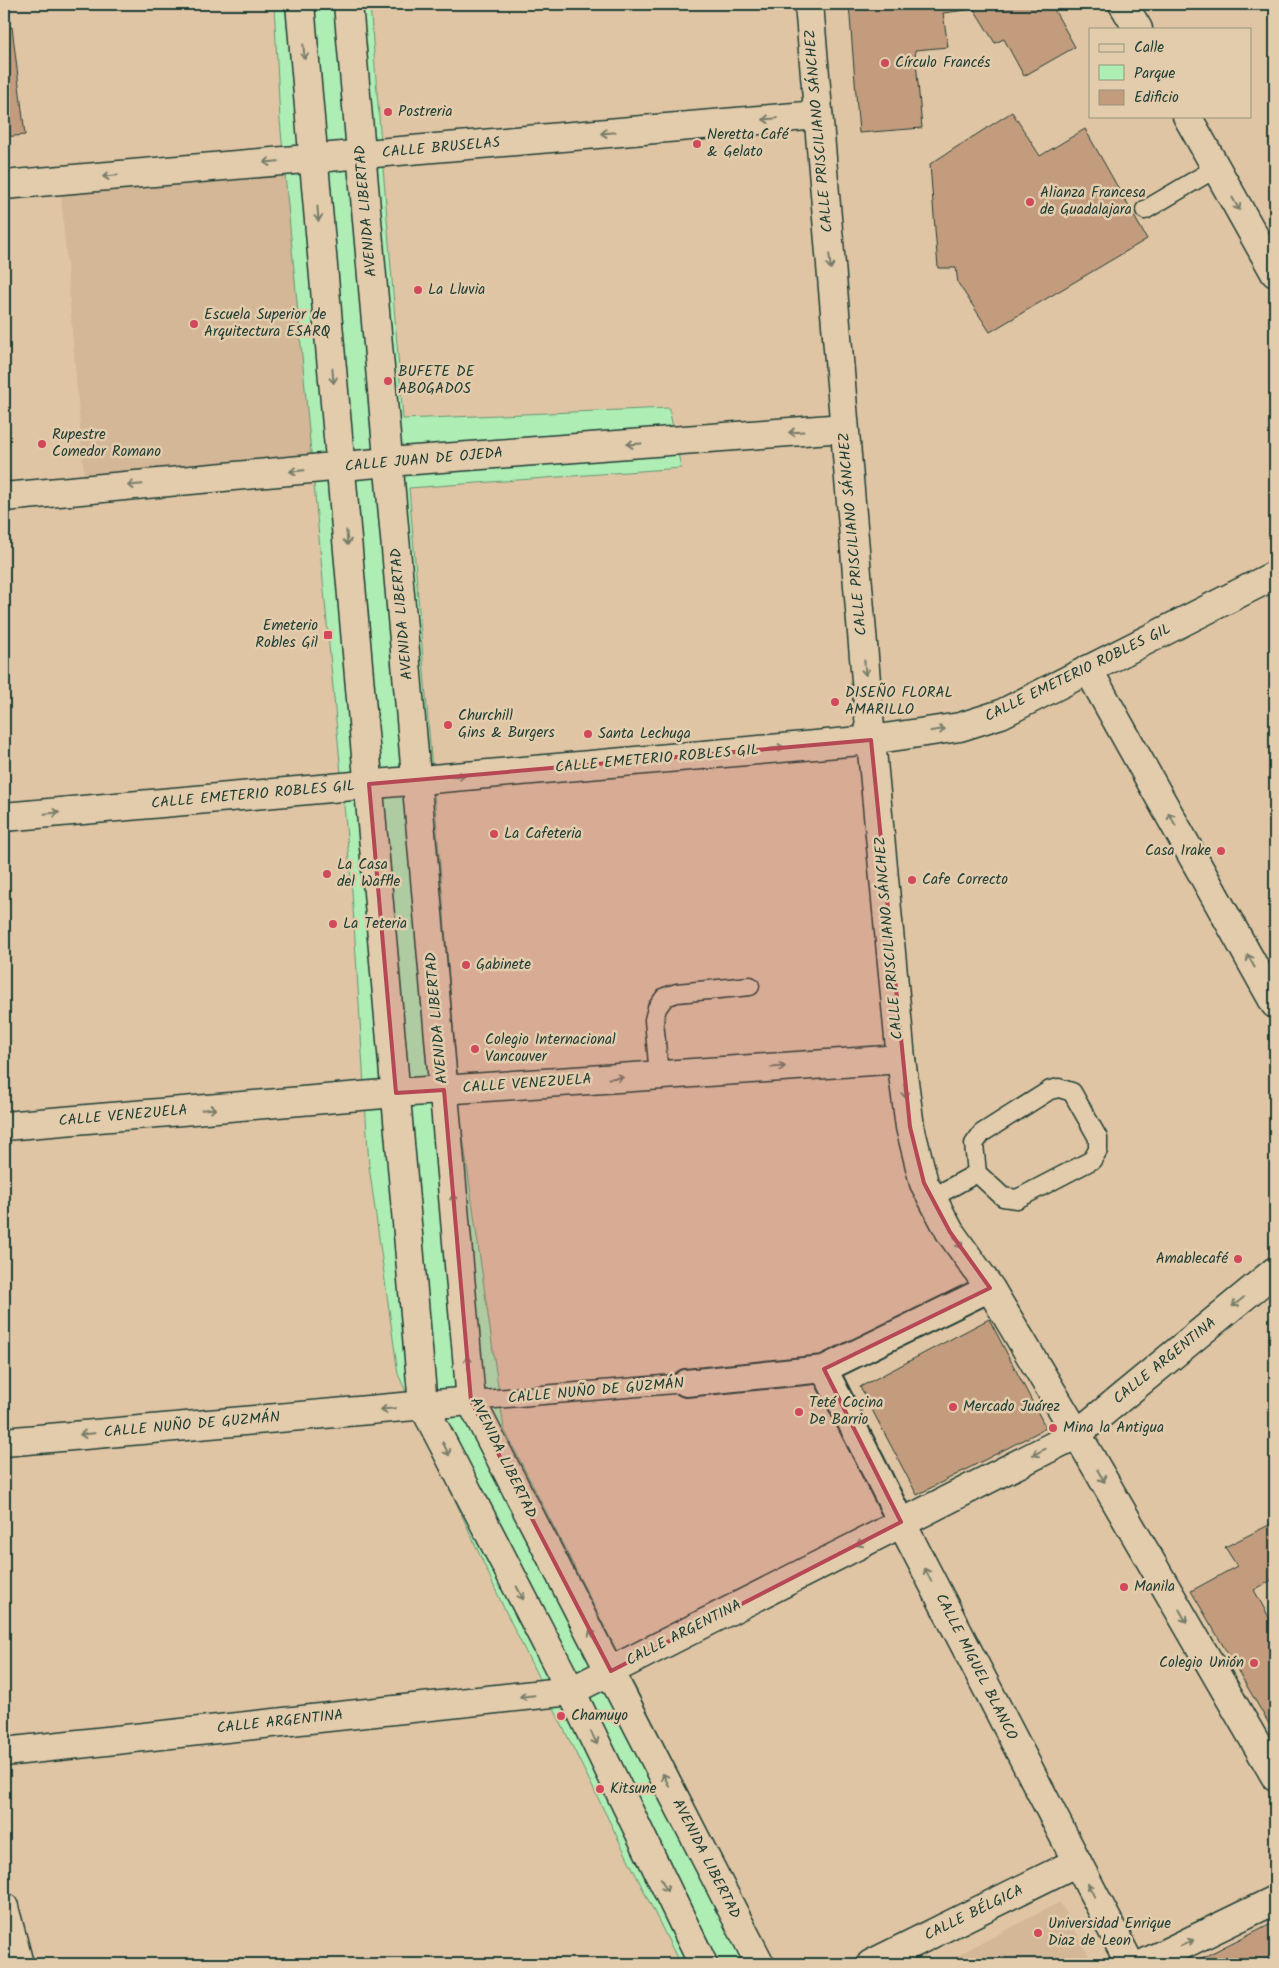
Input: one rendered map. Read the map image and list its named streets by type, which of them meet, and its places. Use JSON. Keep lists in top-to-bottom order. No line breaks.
{"streets":{"street":["CALLE PRISCILIANO SÁNCHEZ","CALLE BRUSELAS","AVENIDA LIBERTAD","CALLE JUAN DE OJEDA","CALLE EMETERIO ROBLES GIL","CALLE VENEZUELA","CALLE ARGENTINA","CALLE NUÑO DE GUZMÁN","CALLE MIGUEL BLANCO","CALLE BÉLGICA"]},"crossings":[["CALLE PRISCILIANO SÁNCHEZ","CALLE BRUSELAS"],["CALLE PRISCILIANO SÁNCHEZ","CALLE JUAN DE OJEDA"],["CALLE PRISCILIANO SÁNCHEZ","CALLE EMETERIO ROBLES GIL"],["CALLE PRISCILIANO SÁNCHEZ","CALLE VENEZUELA"],["CALLE PRISCILIANO SÁNCHEZ","CALLE ARGENTINA"],["CALLE PRISCILIANO SÁNCHEZ","CALLE NUÑO DE GUZMÁN"],["CALLE BRUSELAS","AVENIDA LIBERTAD"],["AVENIDA LIBERTAD","CALLE JUAN DE OJEDA"],["AVENIDA LIBERTAD","CALLE EMETERIO ROBLES GIL"],["AVENIDA LIBERTAD","CALLE VENEZUELA"],["AVENIDA LIBERTAD","CALLE ARGENTINA"],["AVENIDA LIBERTAD","CALLE NUÑO DE GUZMÁN"],["CALLE ARGENTINA","CALLE MIGUEL BLANCO"],["CALLE NUÑO DE GUZMÁN","CALLE MIGUEL BLANCO"],["CALLE MIGUEL BLANCO","CALLE BÉLGICA"]],"one_way":["CALLE PRISCILIANO SÁNCHEZ","CALLE BRUSELAS","CALLE JUAN DE OJEDA","CALLE EMETERIO ROBLES GIL","CALLE VENEZUELA","CALLE ARGENTINA","CALLE NUÑO DE GUZMÁN","CALLE MIGUEL BLANCO"],"places":{"other":["Círculo Francés","Postreria","Neretta Café & Gelato","Alianza Francesa de Guadalajara","La Lluvia","Escuela Superior de Arquitectura ESARQ","BUFETE DE ABOGADOS","Rupestre Comedor Romano","DISEÑO FLORAL AMARILLO","Churchill Gins & Burgers","Santa Lechuga","La Cafeteria","Casa Irake","La Casa del Waffle","Cafe Correcto","La Teteria","Gabinete","Colegio Internacional Vancouver","Amablecafé","Mercado Juárez","Teté Cocina De Barrio","Mina la Antigua","Manila","Colegio Unión","Chamuyo","Kitsune","Universidad Enrique Diaz de Leon"],"transit":["Emeterio Robles Gil"]},"legend":["Calle","Parque","Edificio"]}
